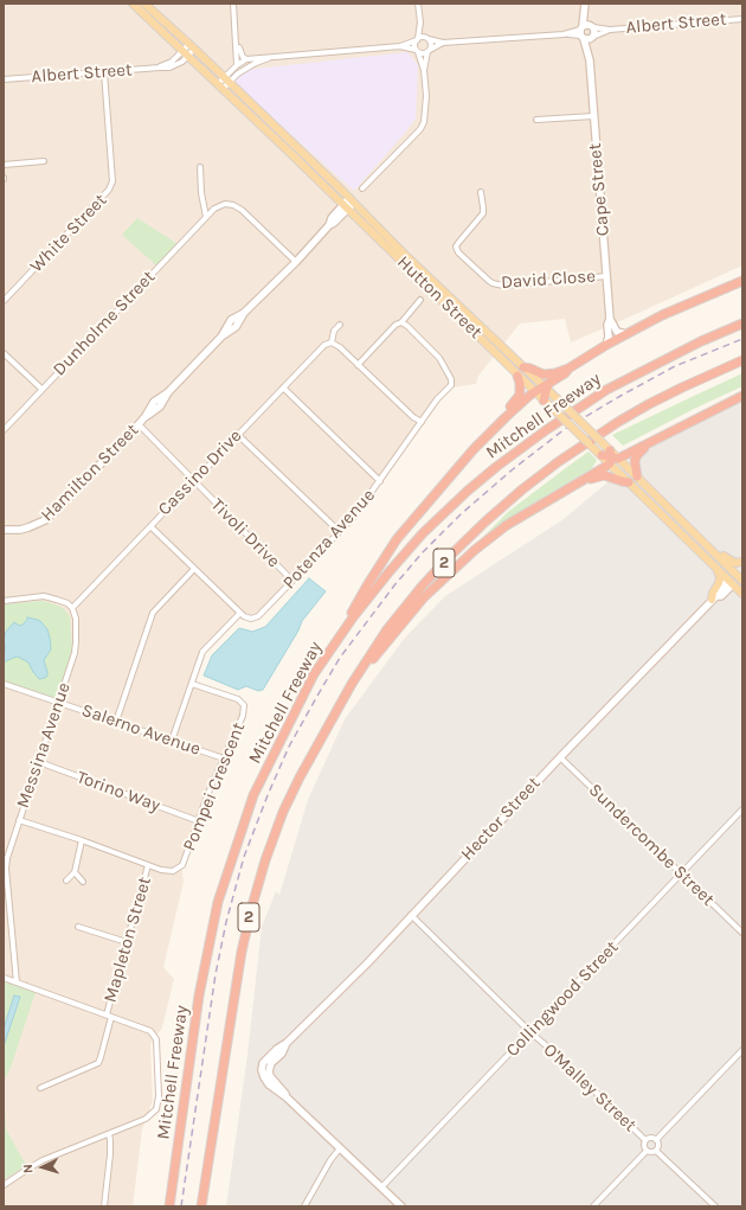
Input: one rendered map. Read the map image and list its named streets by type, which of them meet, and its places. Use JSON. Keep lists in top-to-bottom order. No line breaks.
{"streets":{"highway":["Mitchell Freeway","2"],"main road":["Hutton Street","Hector Street"],"street":["Albert Street","Cape Street","White Street","David Close","Dunholme Street","Hamilton Street","Cassino Drive","Tivoli Drive","Potenza Avenue","Salerno Avenue","Messina Avenue","Pompei Crescent","Torino Way","Sundercombe Street","Mapleton Street","Collingwood Street","O'Malley Street"]},"crossings":[["Albert Street","Cape Street"],["Albert Street","White Street"],["Albert Street","Hutton Street"],["Cape Street","David Close"],["Hutton Street","Hamilton Street"],["Hutton Street","Hector Street"],["Dunholme Street","Hamilton Street"],["Hamilton Street","Tivoli Drive"],["Cassino Drive","Tivoli Drive"],["Cassino Drive","Messina Avenue"],["Tivoli Drive","Potenza Avenue"],["Salerno Avenue","Messina Avenue"],["Salerno Avenue","Pompei Crescent"],["Messina Avenue","Pompei Crescent"],["Messina Avenue","Torino Way"],["Pompei Crescent","Torino Way"],["Pompei Crescent","Mapleton Street"],["Hector Street","Sundercombe Street"],["Hector Street","O'Malley Street"],["Sundercombe Street","Collingwood Street"],["Collingwood Street","O'Malley Street"]],"north":"left"}
